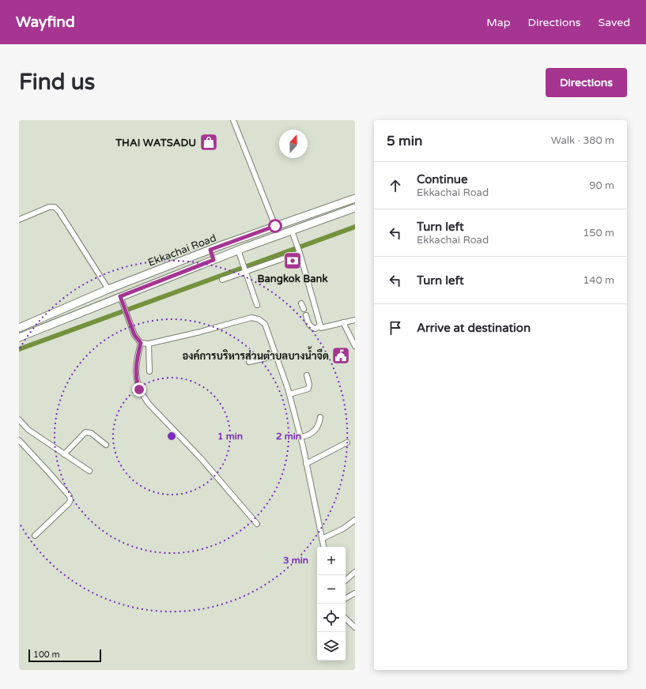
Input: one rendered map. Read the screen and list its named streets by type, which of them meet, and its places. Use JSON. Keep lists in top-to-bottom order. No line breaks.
{"streets":{"main road":["Ekkachai Road"]},"places":{"shop":["THAI WATSADU"],"bank":["Bangkok Bank"],"public building":["องค์การบริหารส่วนตำบลบางน้ำจืด"]},"scale_bar":"100 m","north":"top","page":{"header":"Wayfind","nav":["Map","Directions","Saved"],"buttons":"Directions","title":"Find us","heading":["5 min","Walk · 380 m"],"list":[["Continue","Ekkachai Road","90 m"],["Turn left","Ekkachai Road","150 m"],["Turn left","140 m"],"Arrive at destination"],"map_buttons":["+","−"],"scale":"100 m"},"rings":["1 min","2 min","3 min"]}
